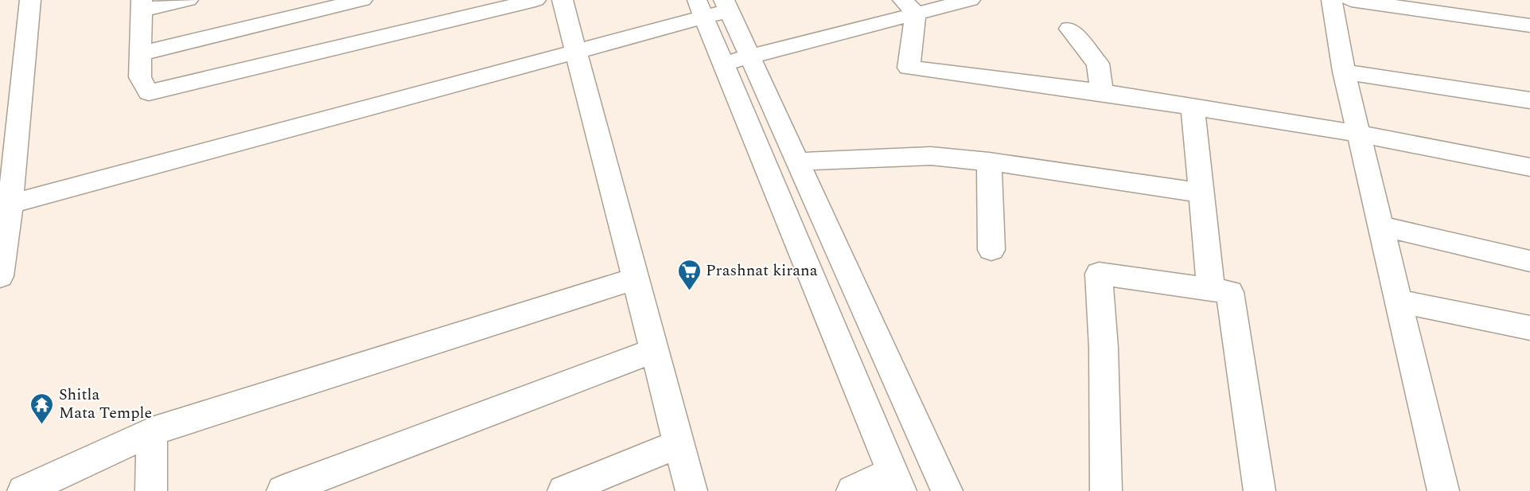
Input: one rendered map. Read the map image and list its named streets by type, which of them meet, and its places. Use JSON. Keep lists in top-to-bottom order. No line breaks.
{"places":{"supermarket":["Prashnat kirana"],"temple":["Shitla Mata Temple"]}}
